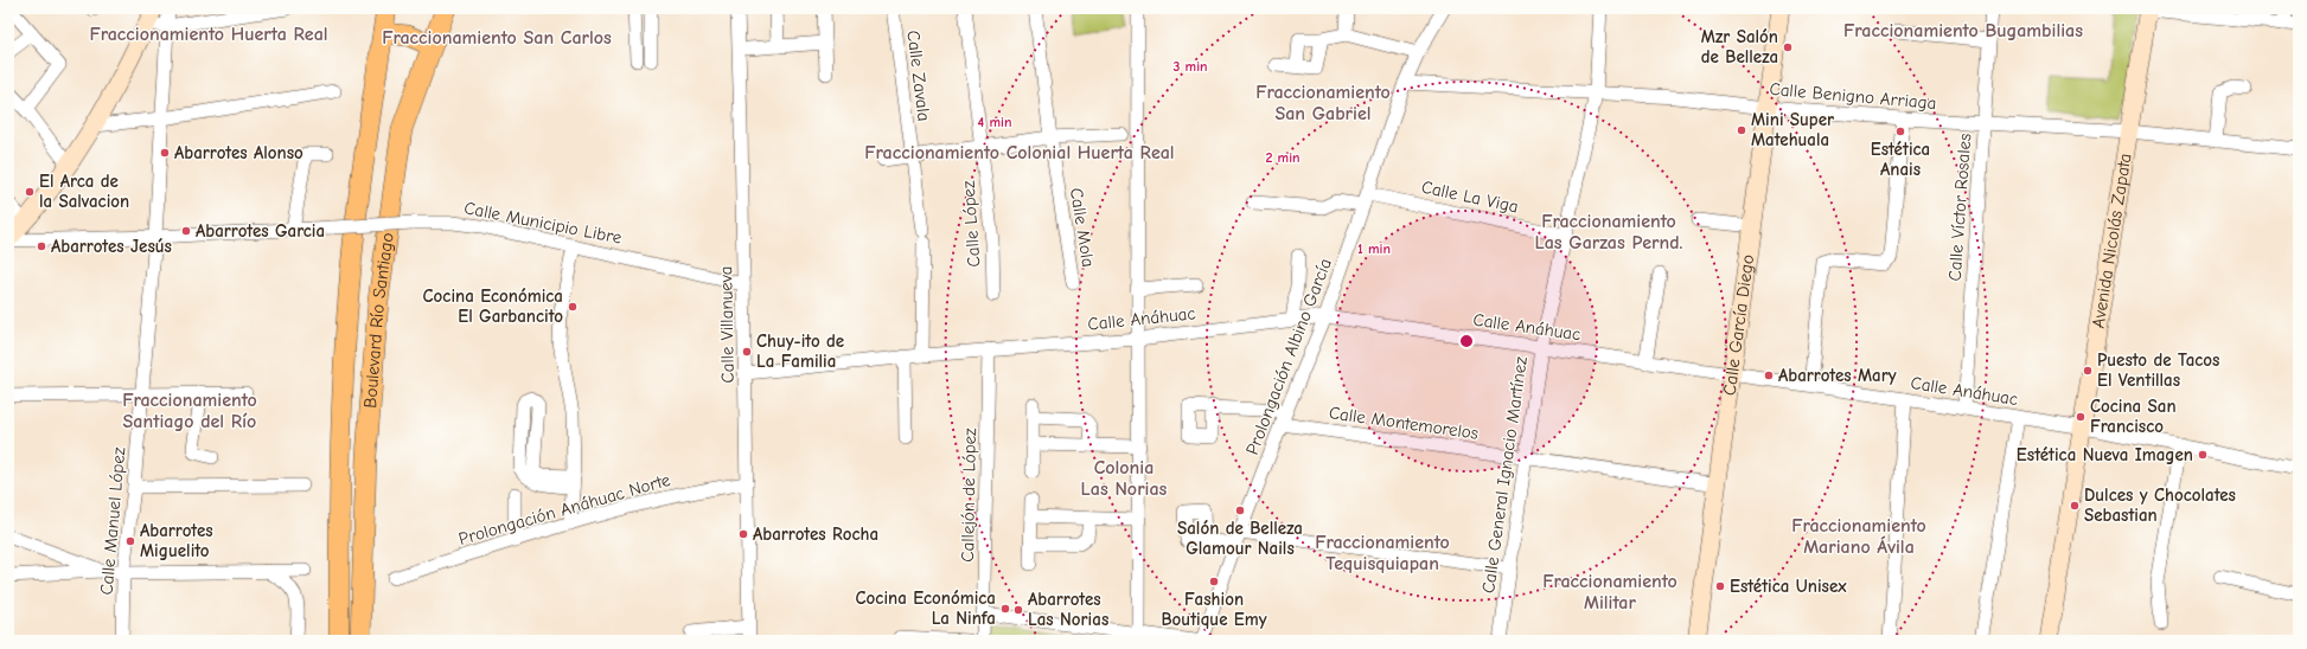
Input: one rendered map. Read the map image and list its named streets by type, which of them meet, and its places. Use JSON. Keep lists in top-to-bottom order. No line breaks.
{"streets":{"main road":["Boulevard Río Santiago"],"street":["Calle Zavala","Calle Benigno Arriaga","Calle La Viga","Calle Víctor Rosales","Calle Municipio Libre","Calle López","Calle Mola","Avenida Nicolás Zapata","Calle Anáhuac","Calle Villanueva","Calle García Diego","Prolongación Albino García","Calle Montemorelos","Calle General Ignacio Martínez","Callejón de López","Prolongación Anáhuac Norte","Calle Manuel López"]},"crossings":[["Calle Zavala","Calle Anáhuac"],["Calle Benigno Arriaga","Calle Víctor Rosales"],["Calle Benigno Arriaga","Avenida Nicolás Zapata"],["Calle Benigno Arriaga","Calle García Diego"],["Calle Benigno Arriaga","Prolongación Albino García"],["Calle Benigno Arriaga","Calle General Ignacio Martínez"],["Calle La Viga","Prolongación Albino García"],["Calle La Viga","Calle General Ignacio Martínez"],["Calle Víctor Rosales","Calle Anáhuac"],["Calle Municipio Libre","Calle Villanueva"],["Calle Municipio Libre","Calle Manuel López"],["Avenida Nicolás Zapata","Calle Anáhuac"],["Calle Anáhuac","Calle Villanueva"],["Calle Anáhuac","Calle García Diego"],["Calle Anáhuac","Prolongación Albino García"],["Calle Anáhuac","Calle General Ignacio Martínez"],["Calle Anáhuac","Callejón de López"],["Calle Villanueva","Prolongación Anáhuac Norte"],["Calle García Diego","Calle Montemorelos"],["Prolongación Albino García","Calle Montemorelos"],["Calle Montemorelos","Calle General Ignacio Martínez"]],"districts":["Fraccionamiento Bugambilias","Fraccionamiento Huerta Real","Fraccionamiento San Carlos","Fraccionamiento San Gabriel","Fraccionamiento Colonial Huerta Real","Fraccionamiento Las Garzas Pernd.","Fraccionamiento Santiago del Río","Colonia Las Norias","Fraccionamiento Mariano Ávila","Fraccionamiento Tequisquiapan","Fraccionamiento Militar"],"places":["Mzr Salón de Belleza","Mini Super Matehuala","Estética Anais","Abarrotes Alonso","El Arca de la Salvacion","Abarrotes Garcia","Abarrotes Jesús","Cocina Económica El Garbancito","Chuy-ito de La Familia","Puesto de Tacos El Ventillas","Abarrotes Mary","Cocina San Francisco","Estética Nueva Imagen","Dulces y Chocolates Sebastian","Salón de Belleza Glamour Nails","Abarrotes Rocha","Abarrotes Miguelito","Fashion Boutique Emy","Estética Unisex","Cocina Económica La Ninfa","Abarrotes Las Norias"],"rings":["3 min","4 min","2 min","1 min"]}
